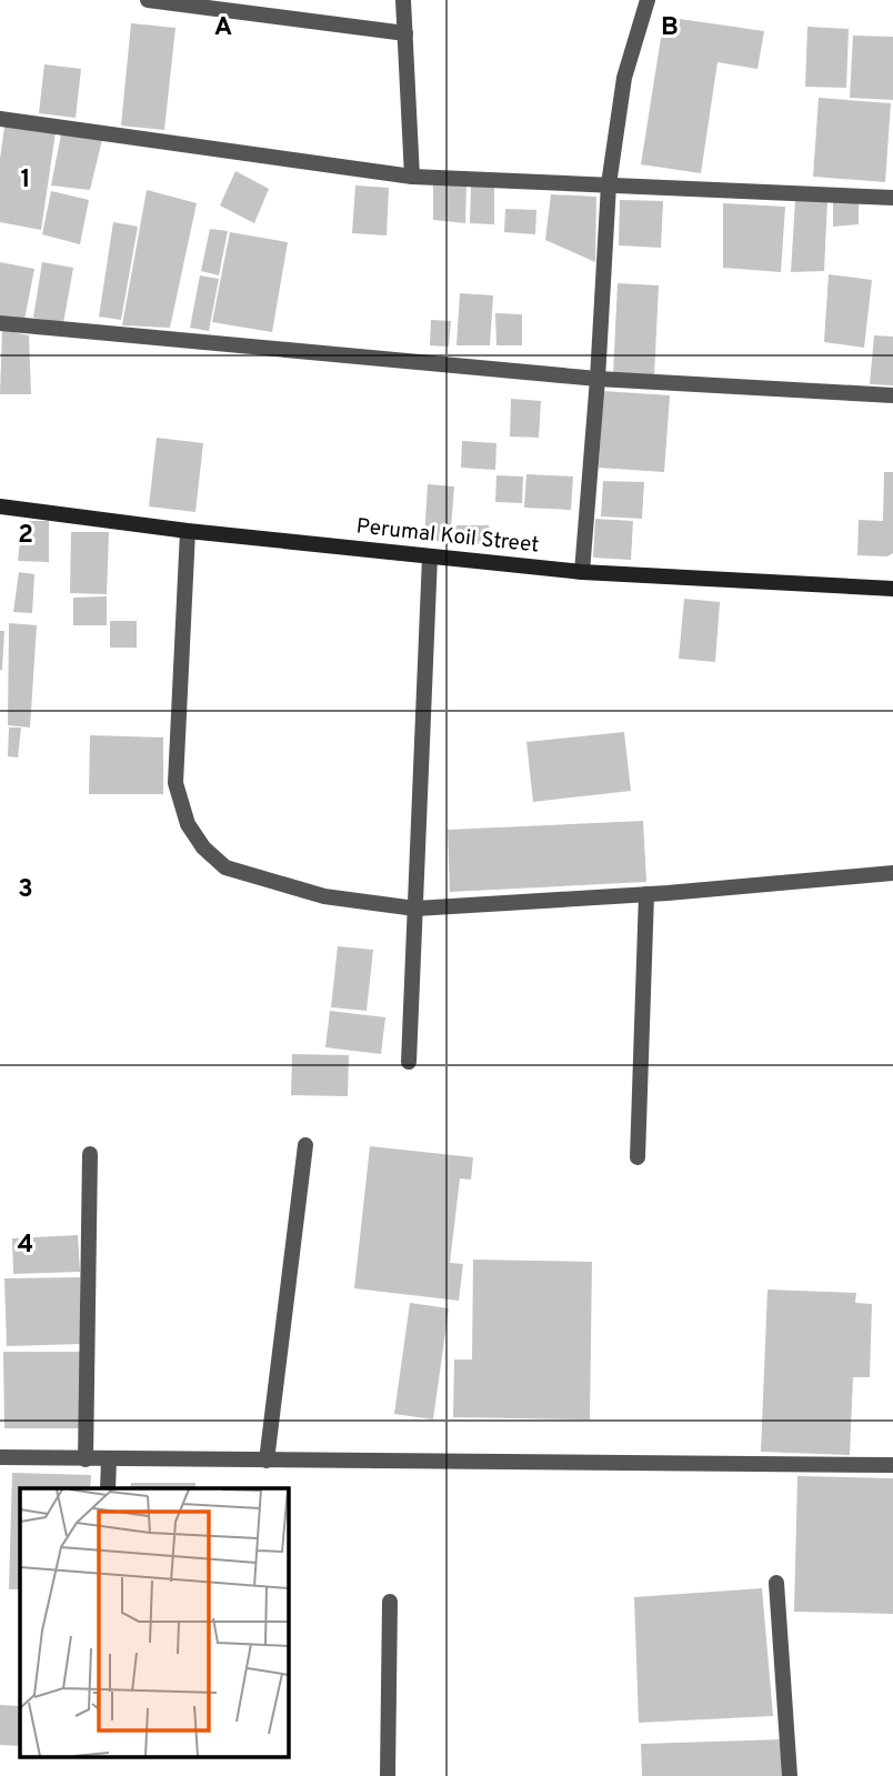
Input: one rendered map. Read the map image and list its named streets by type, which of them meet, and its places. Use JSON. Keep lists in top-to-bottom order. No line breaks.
{"streets":{"street":["Perumal Koil Street"]},"grid":{"columns":["A","B"],"rows":["1","2","3","4"]}}
